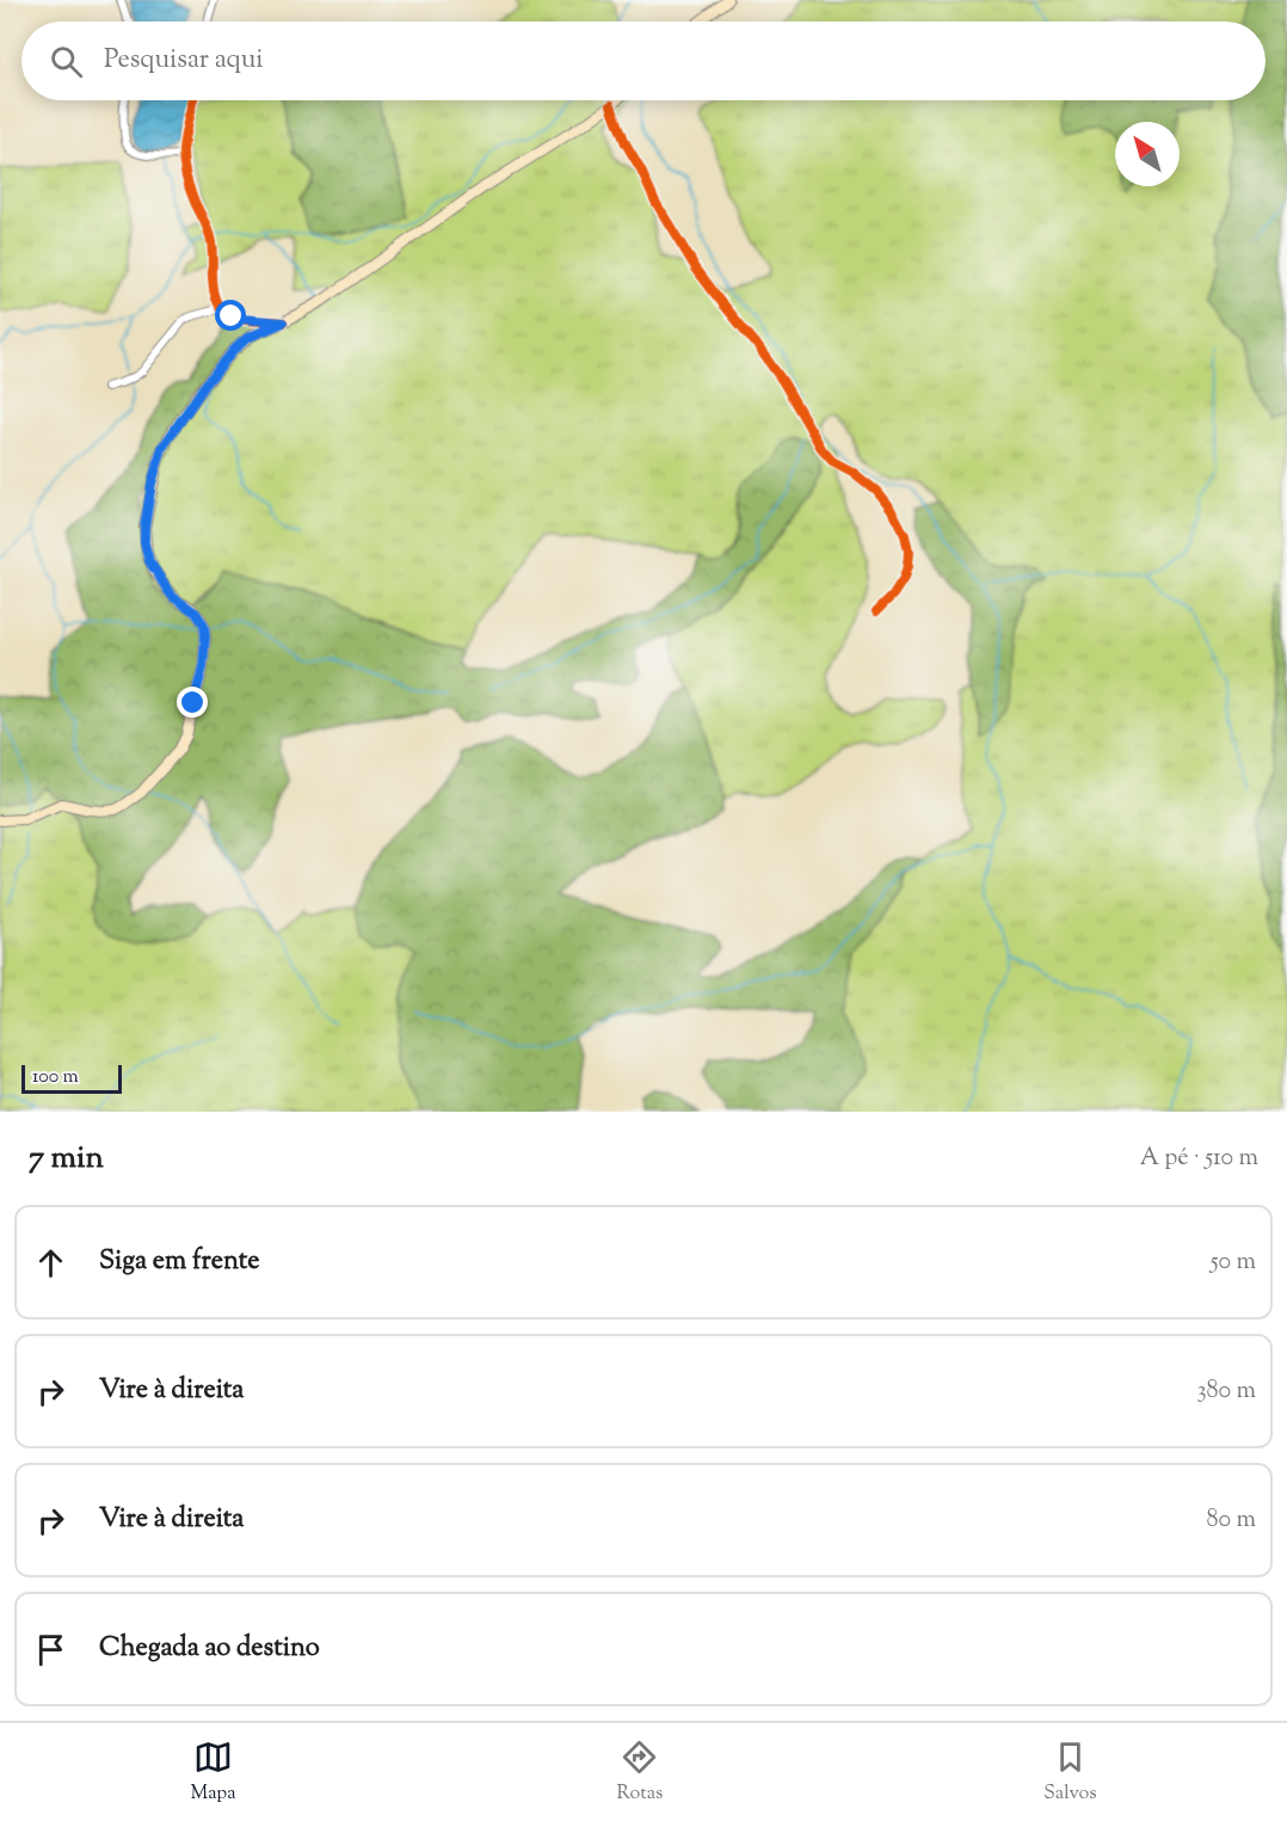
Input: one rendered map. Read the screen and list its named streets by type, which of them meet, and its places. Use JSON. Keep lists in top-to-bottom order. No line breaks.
{"scale_bar":"100 m","north":"top left","page":{"search":"Pesquisar aqui","scale":"100 m","heading":["7 min","A pé · 510 m"],"list":[["Siga em frente","50 m"],["Vire à direita","380 m"],["Vire à direita","80 m"],"Chegada ao destino"],"nav":["Mapa","Rotas","Salvos"]}}
